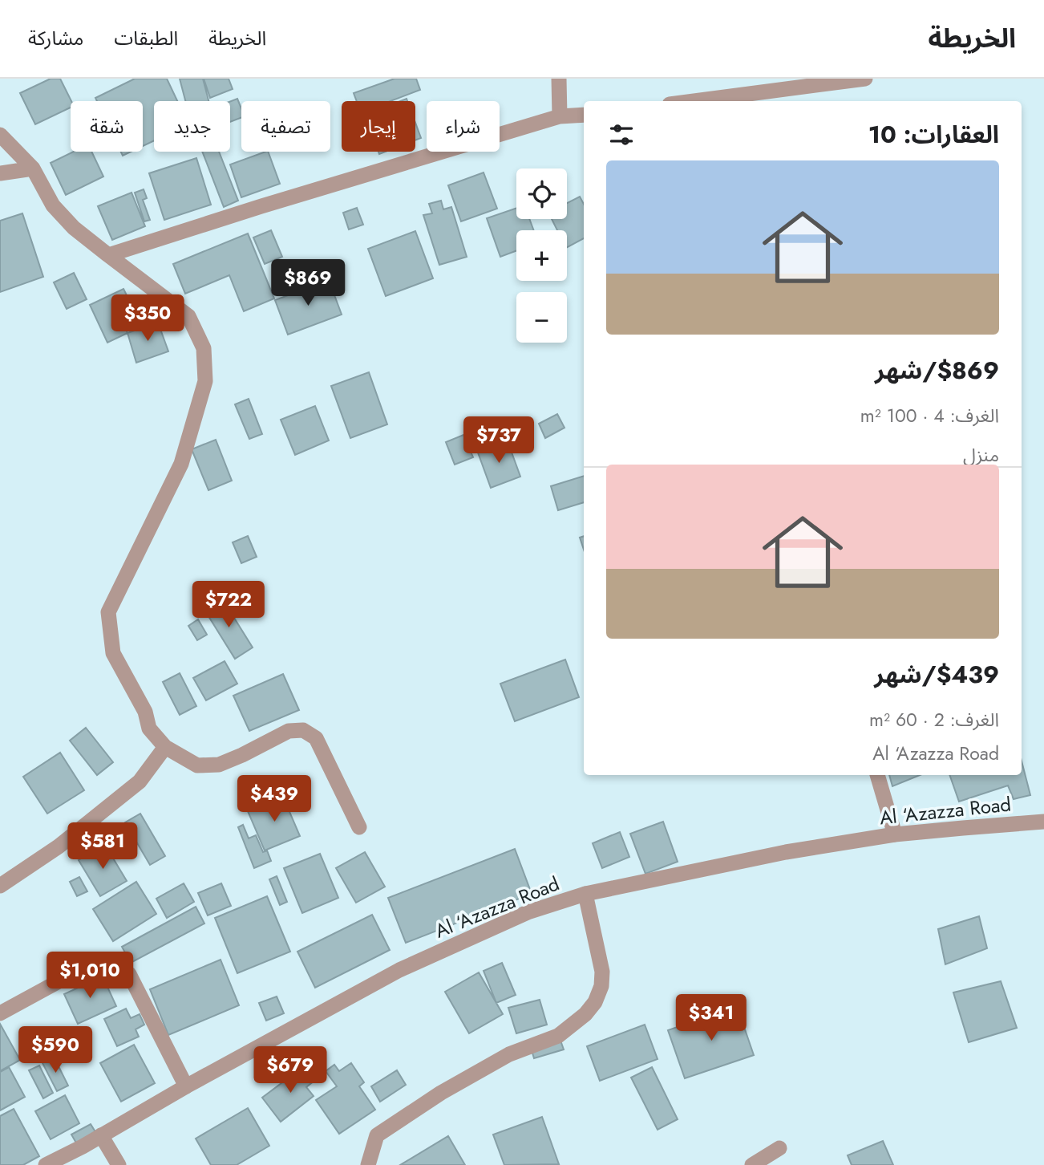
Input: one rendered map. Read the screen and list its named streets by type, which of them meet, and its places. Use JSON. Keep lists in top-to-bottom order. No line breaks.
{"streets":{"street":["Al ‘Azazza Road"]},"page":{"header":"الخريطة","nav":["الخريطة","الطبقات","مشاركة"],"chip":["شراء","إيجار","تصفية","جديد","شقة"],"heading":"العقارات: 10","map_buttons":["+","−"],"list":[{"name":"$869/شهر","note":"الغرف: 4 · 100 m² · منزل"},{"name":"$439/شهر","note":"الغرف: 2 · 60 m² · Al ‘Azazza Road"}],"price":["$869","$350","$737","$722","$439","$581","$1,010","$341","$590","$679"]}}
